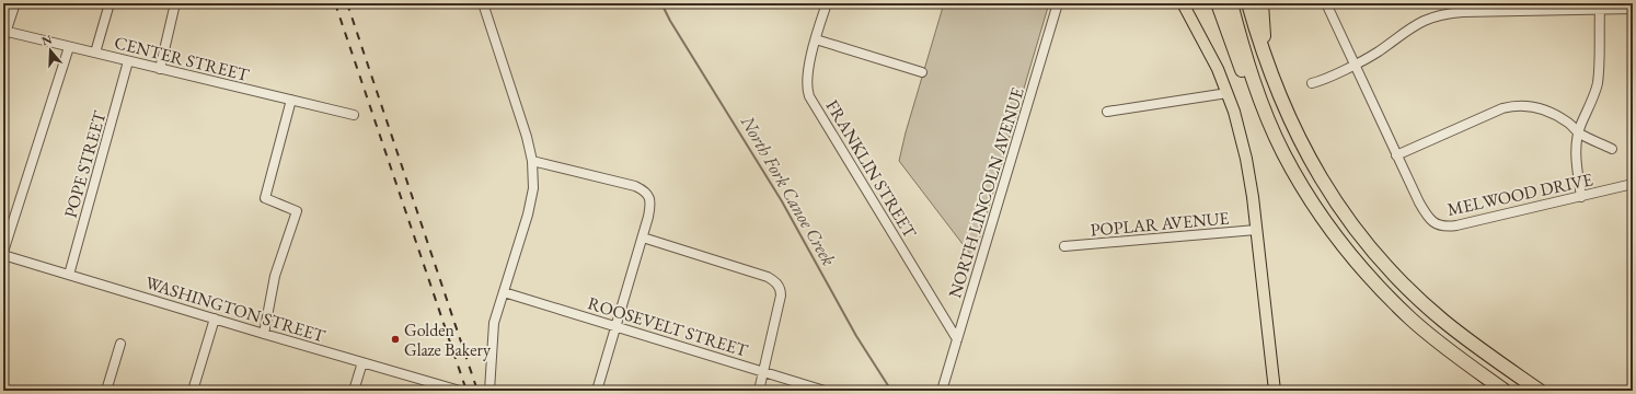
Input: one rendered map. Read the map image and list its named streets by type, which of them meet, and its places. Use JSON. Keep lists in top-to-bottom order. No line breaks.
{"streets":{"street":["CENTER STREET","POPE STREET","FRANKLIN STREET","NORTH LINCOLN AVENUE","MELWOOD DRIVE","POPLAR AVENUE","WASHINGTON STREET","ROOSEVELT STREET"]},"crossings":[["CENTER STREET","POPE STREET"],["POPE STREET","WASHINGTON STREET"],["FRANKLIN STREET","NORTH LINCOLN AVENUE"]],"water":["North Fork Canoe Creek"],"places":["Golden Glaze Bakery"],"north":"top"}
